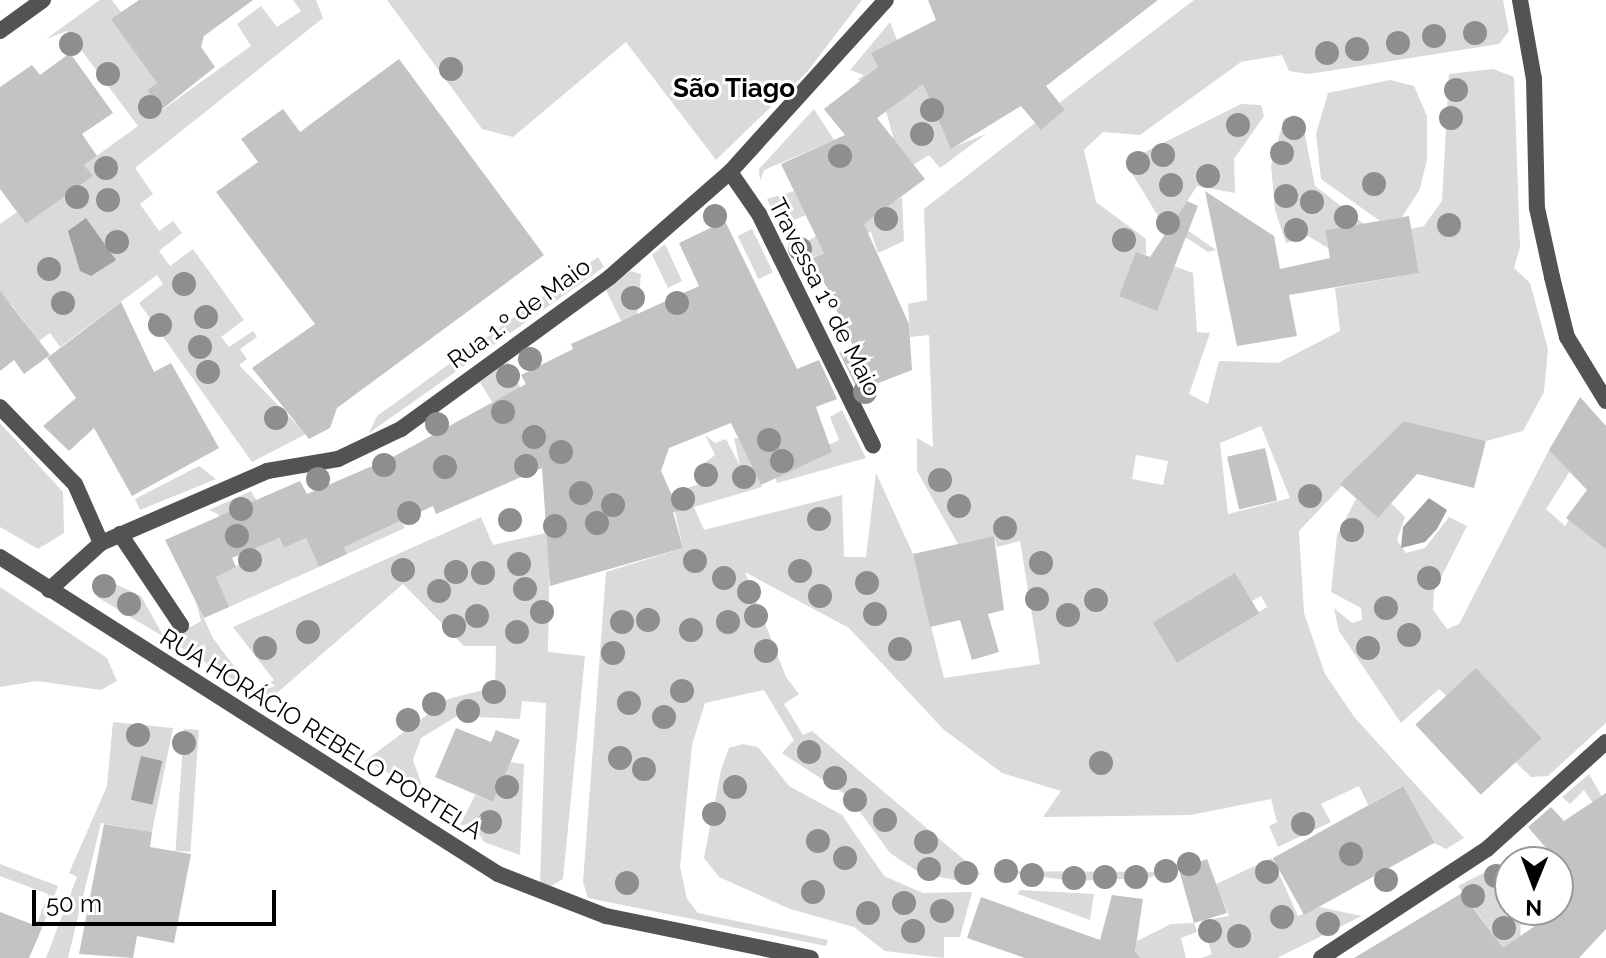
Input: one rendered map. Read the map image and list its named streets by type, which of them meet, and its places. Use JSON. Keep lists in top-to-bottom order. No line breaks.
{"streets":{"street":["Travessa 1º de Maio","Rua 1.º de Maio","RUA HORÁCIO REBELO PORTELA"]},"crossings":[["Travessa 1º de Maio","Rua 1.º de Maio"],["Rua 1.º de Maio","RUA HORÁCIO REBELO PORTELA"]],"districts":["São Tiago"],"scale_bar":"50 m","north":"bottom"}
